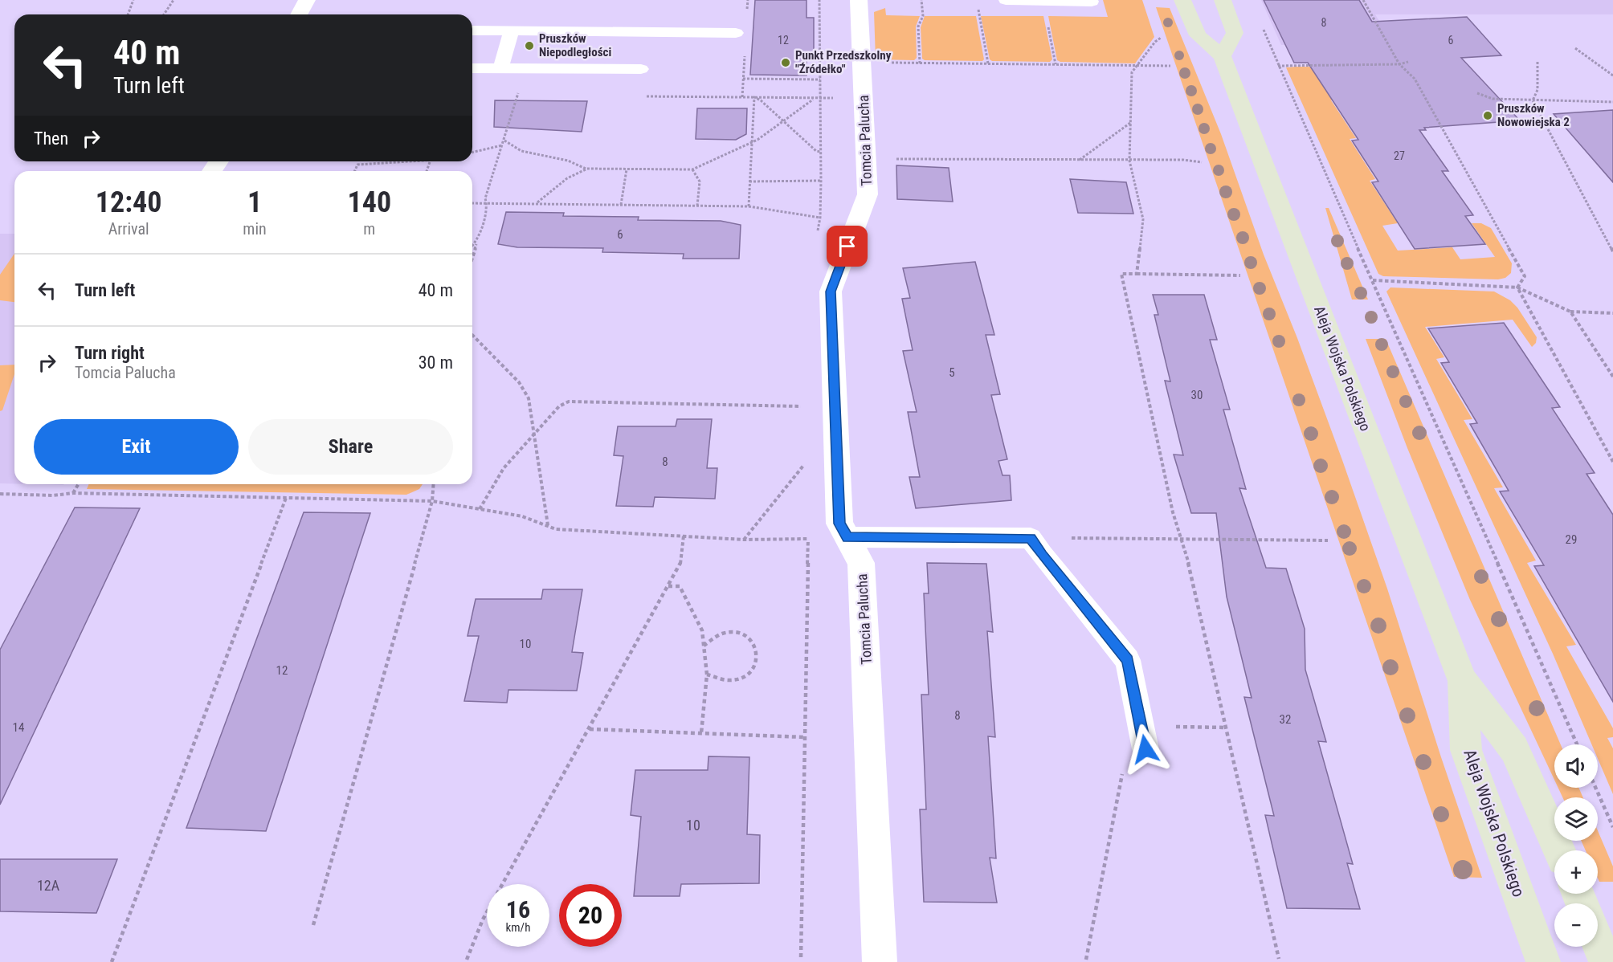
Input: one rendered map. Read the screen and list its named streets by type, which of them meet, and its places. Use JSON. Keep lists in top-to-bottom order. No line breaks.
{"streets":{"main road":["Aleja Wojska Polskiego"],"street":["Tomcia Palucha"]},"places":["Pruszków Niepodległości","Punkt Przedszkolny \"Źródełko\"","Pruszków Nowowiejska 2"],"house_numbers":["8","12","6","27","6","5","30","8","29","10","12","8","32","14","10","12A"],"page":{"turn":["40 m","Turn left"],"then":"Then","eta":["12:40","Arrival","1","min","140","m"],"list":[{"name":"Turn left","value":"40 m"},{"name":"Turn right","note":"Tomcia Palucha","value":"30 m"}],"buttons":["Exit","Share"],"map_buttons":["+","−"],"speed":"16 km/h","limit":"20"}}
